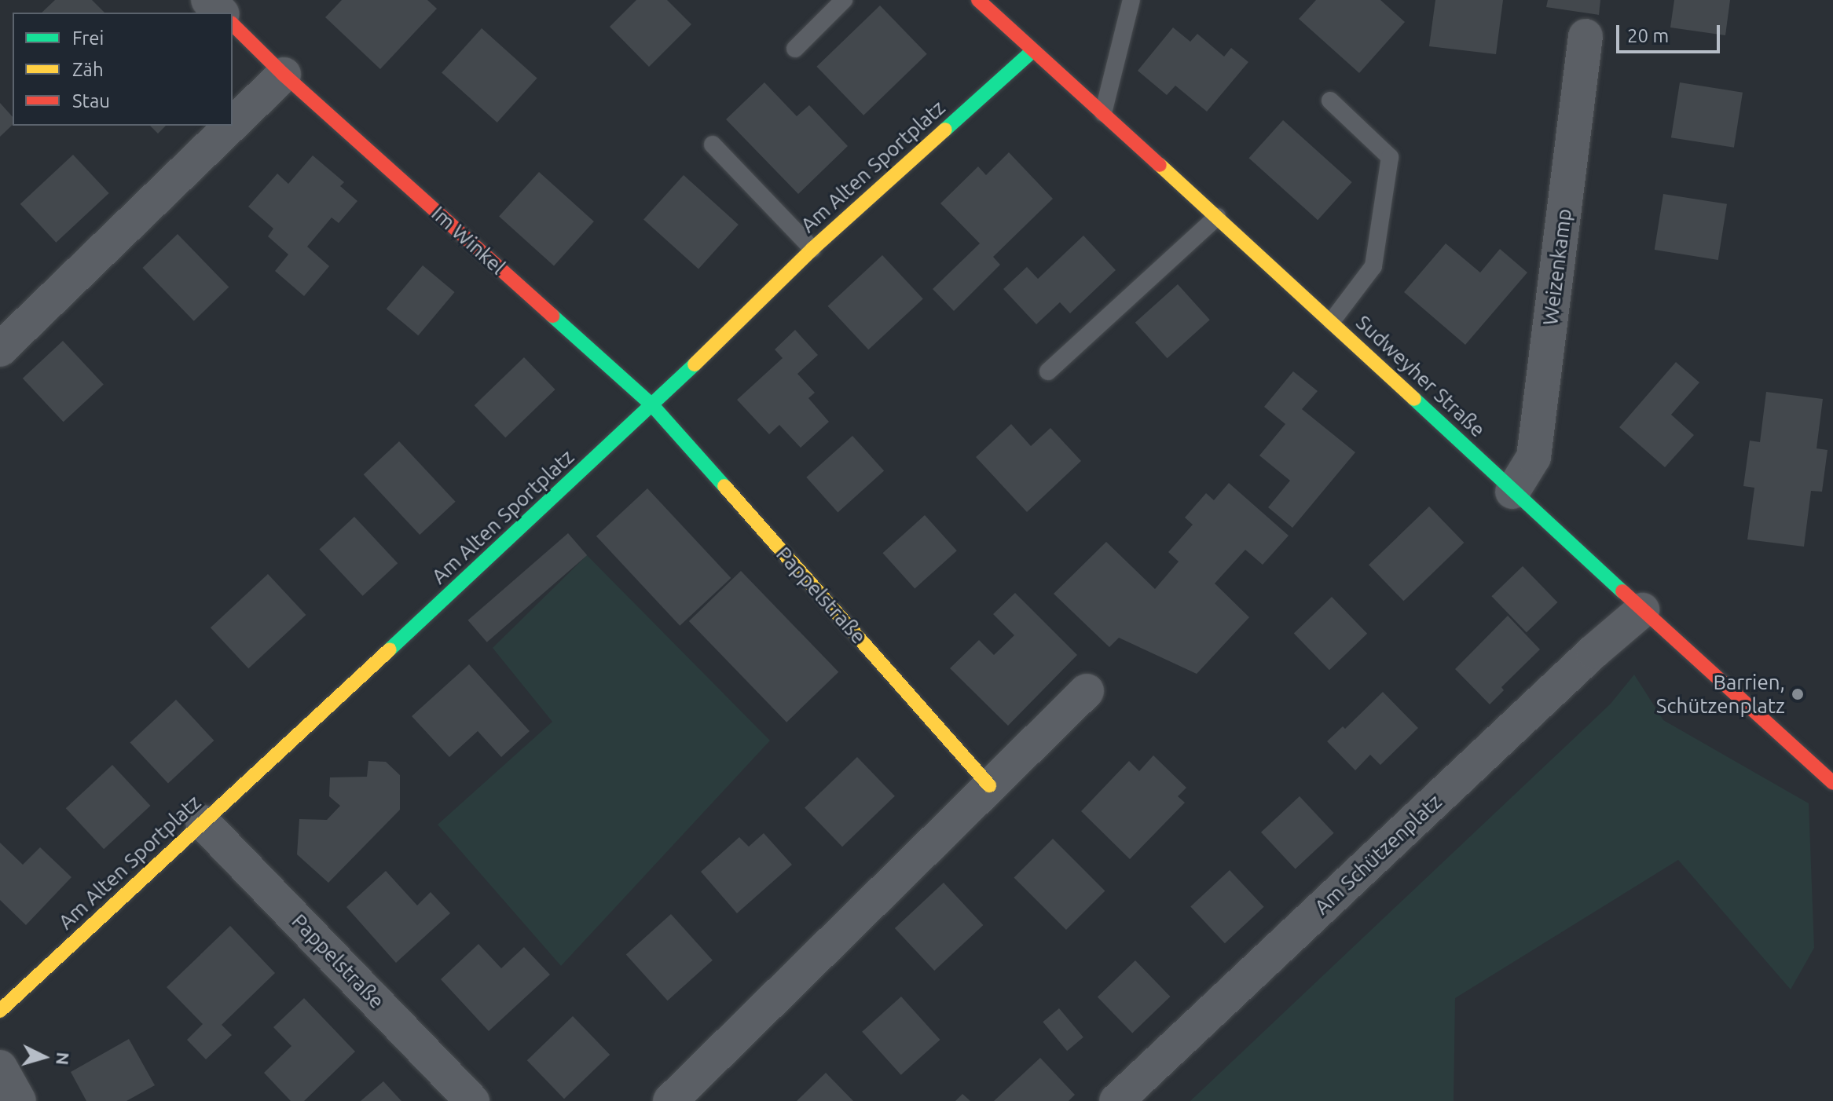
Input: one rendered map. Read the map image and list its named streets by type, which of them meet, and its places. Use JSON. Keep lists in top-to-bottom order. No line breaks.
{"streets":{"street":["Am Alten Sportplatz","Im Winkel","Weizenkamp","Sudweyher Straße","Pappelstraße","Am Schützenplatz"]},"crossings":[["Am Alten Sportplatz","Im Winkel"],["Am Alten Sportplatz","Sudweyher Straße"],["Am Alten Sportplatz","Pappelstraße"],["Im Winkel","Pappelstraße"],["Weizenkamp","Sudweyher Straße"],["Sudweyher Straße","Am Schützenplatz"]],"places":["Barrien, Schützenplatz"],"legend":["Frei","Zäh","Stau"],"scale_bar":"20 m","north":"right"}
